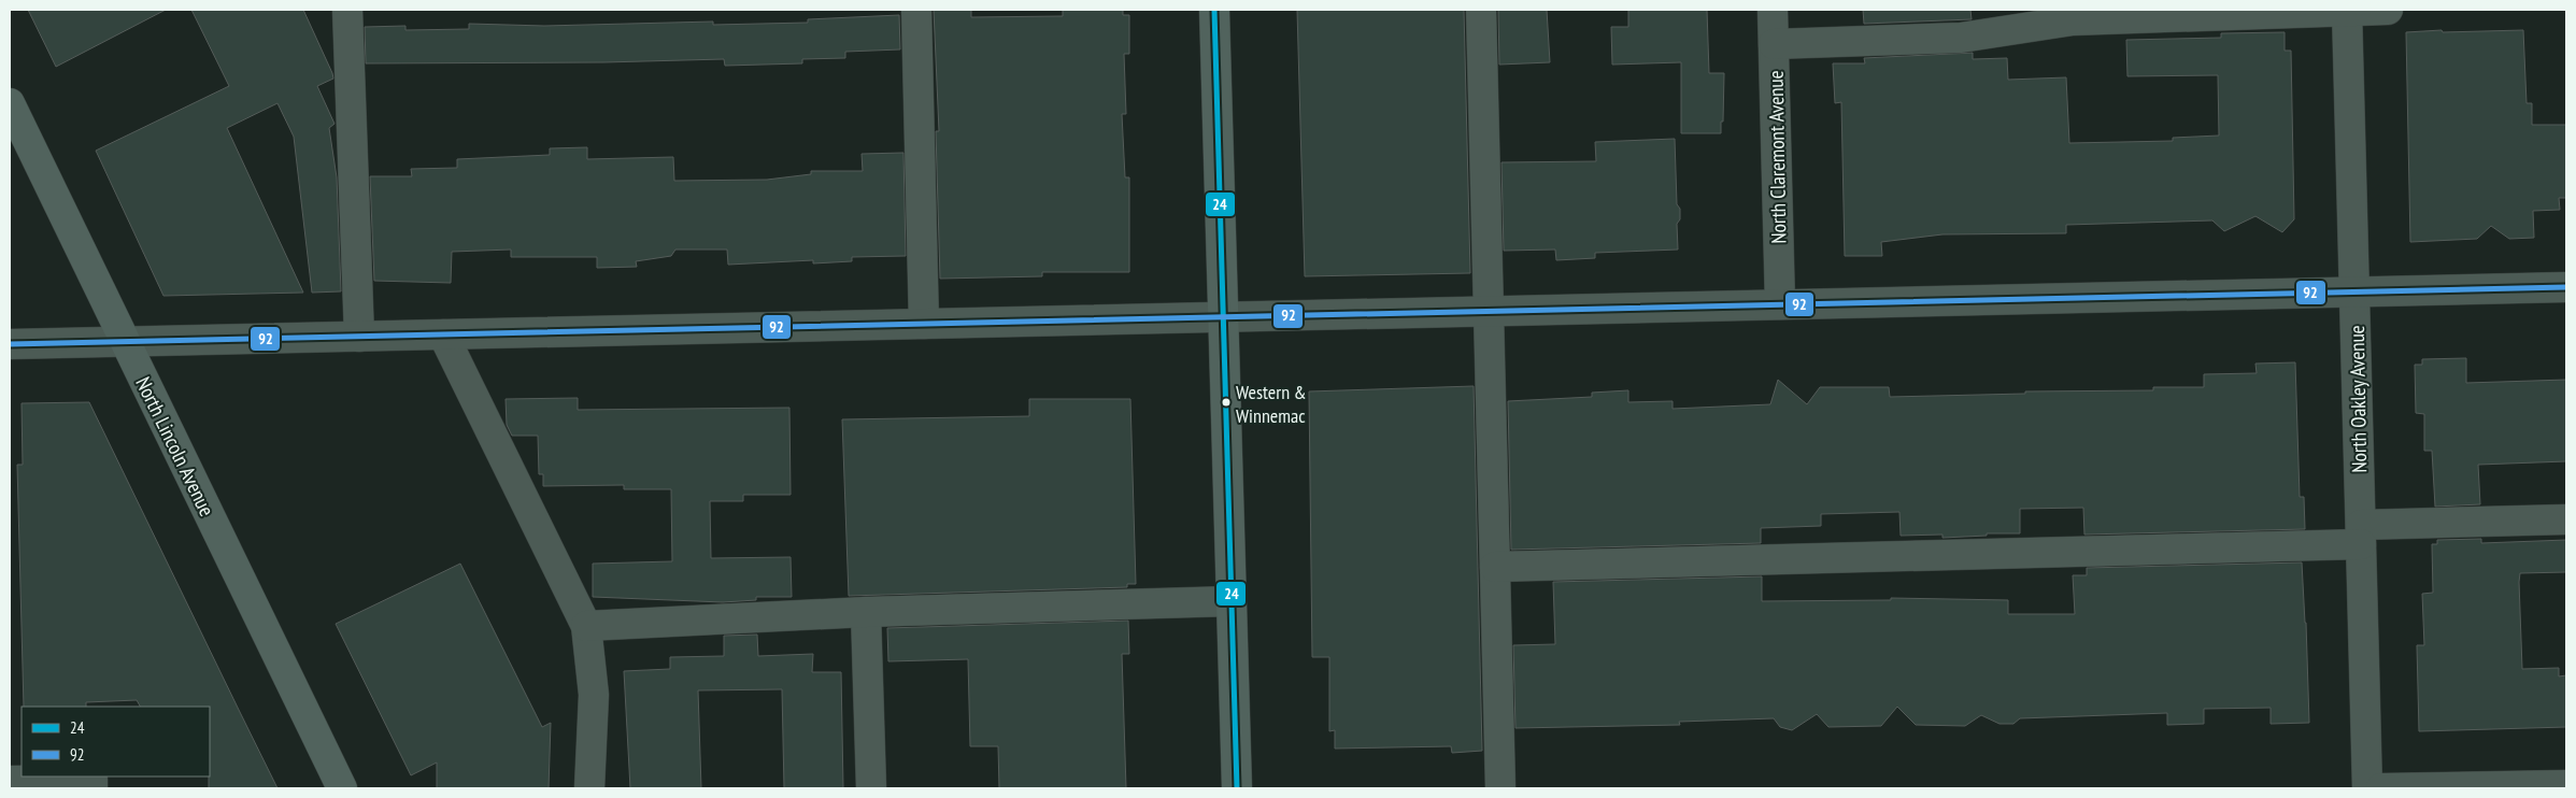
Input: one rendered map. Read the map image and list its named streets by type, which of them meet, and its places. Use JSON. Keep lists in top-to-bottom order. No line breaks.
{"streets":{"main road":["North Lincoln Avenue"],"street":["North Claremont Avenue","North Oakley Avenue"]},"places":["Western & Winnemac"],"lines":["transit line 24","transit line 92"],"legend":["24","92"]}
